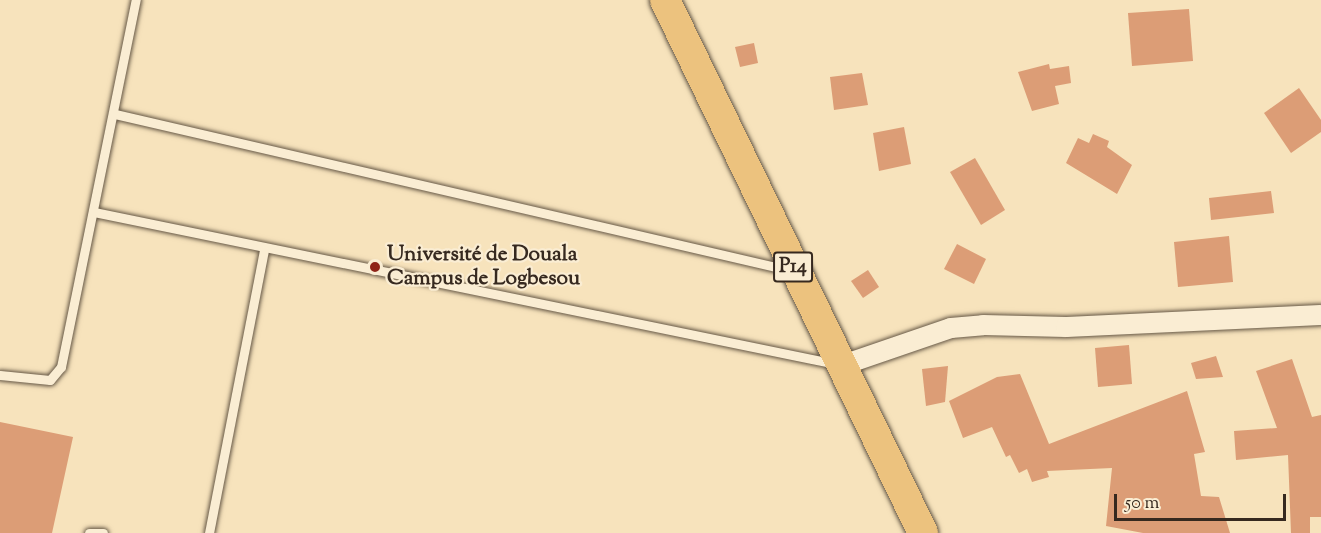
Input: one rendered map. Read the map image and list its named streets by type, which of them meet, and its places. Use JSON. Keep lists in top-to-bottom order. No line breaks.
{"streets":{"main road":["P14"]},"places":["Université de Douala Campus de Logbesou"],"scale_bar":"50 m"}
